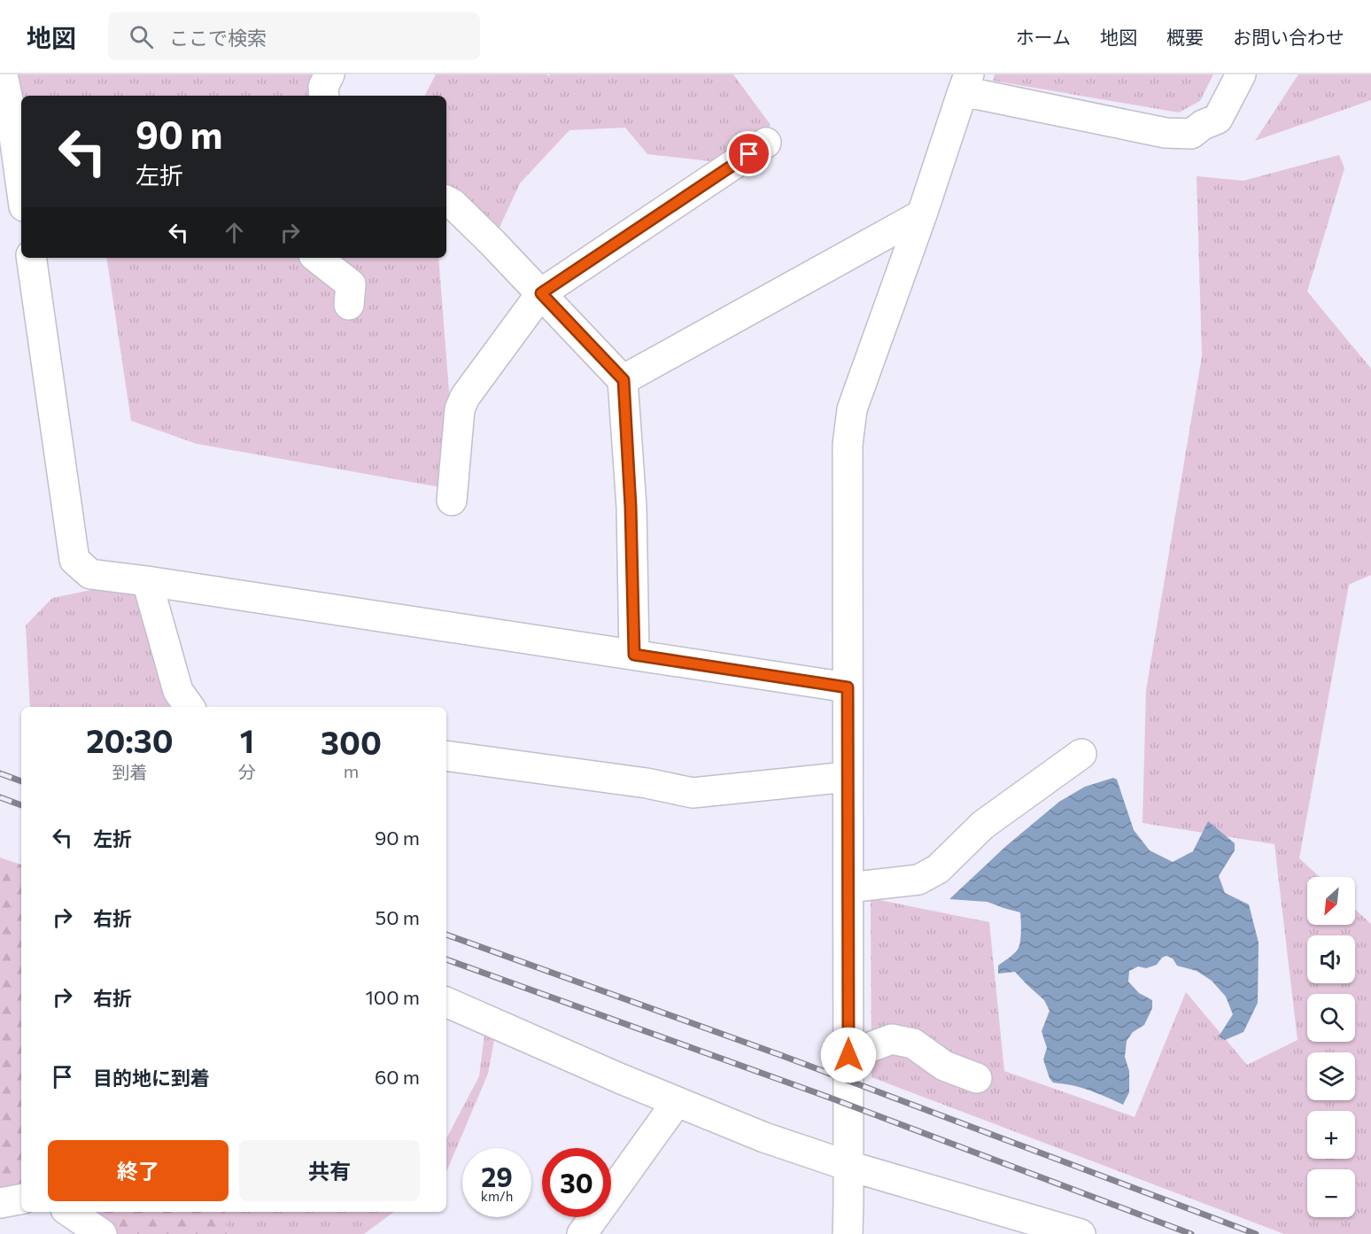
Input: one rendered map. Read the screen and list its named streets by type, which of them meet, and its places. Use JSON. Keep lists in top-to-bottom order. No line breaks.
{"north":"bottom left","page":{"header":"地図","search":"ここで検索","nav":["ホーム","地図","概要","お問い合わせ"],"turn":["90 m","左折"],"eta":["20:30","到着","1","分","300","m"],"list":[{"name":"左折","value":"90 m"},{"name":"右折","value":"50 m"},{"name":"右折","value":"100 m"},{"name":"目的地に到着","value":"60 m"}],"map_buttons":["+","−"],"buttons":["終了","共有"],"speed":"29 km/h","limit":"30"}}
